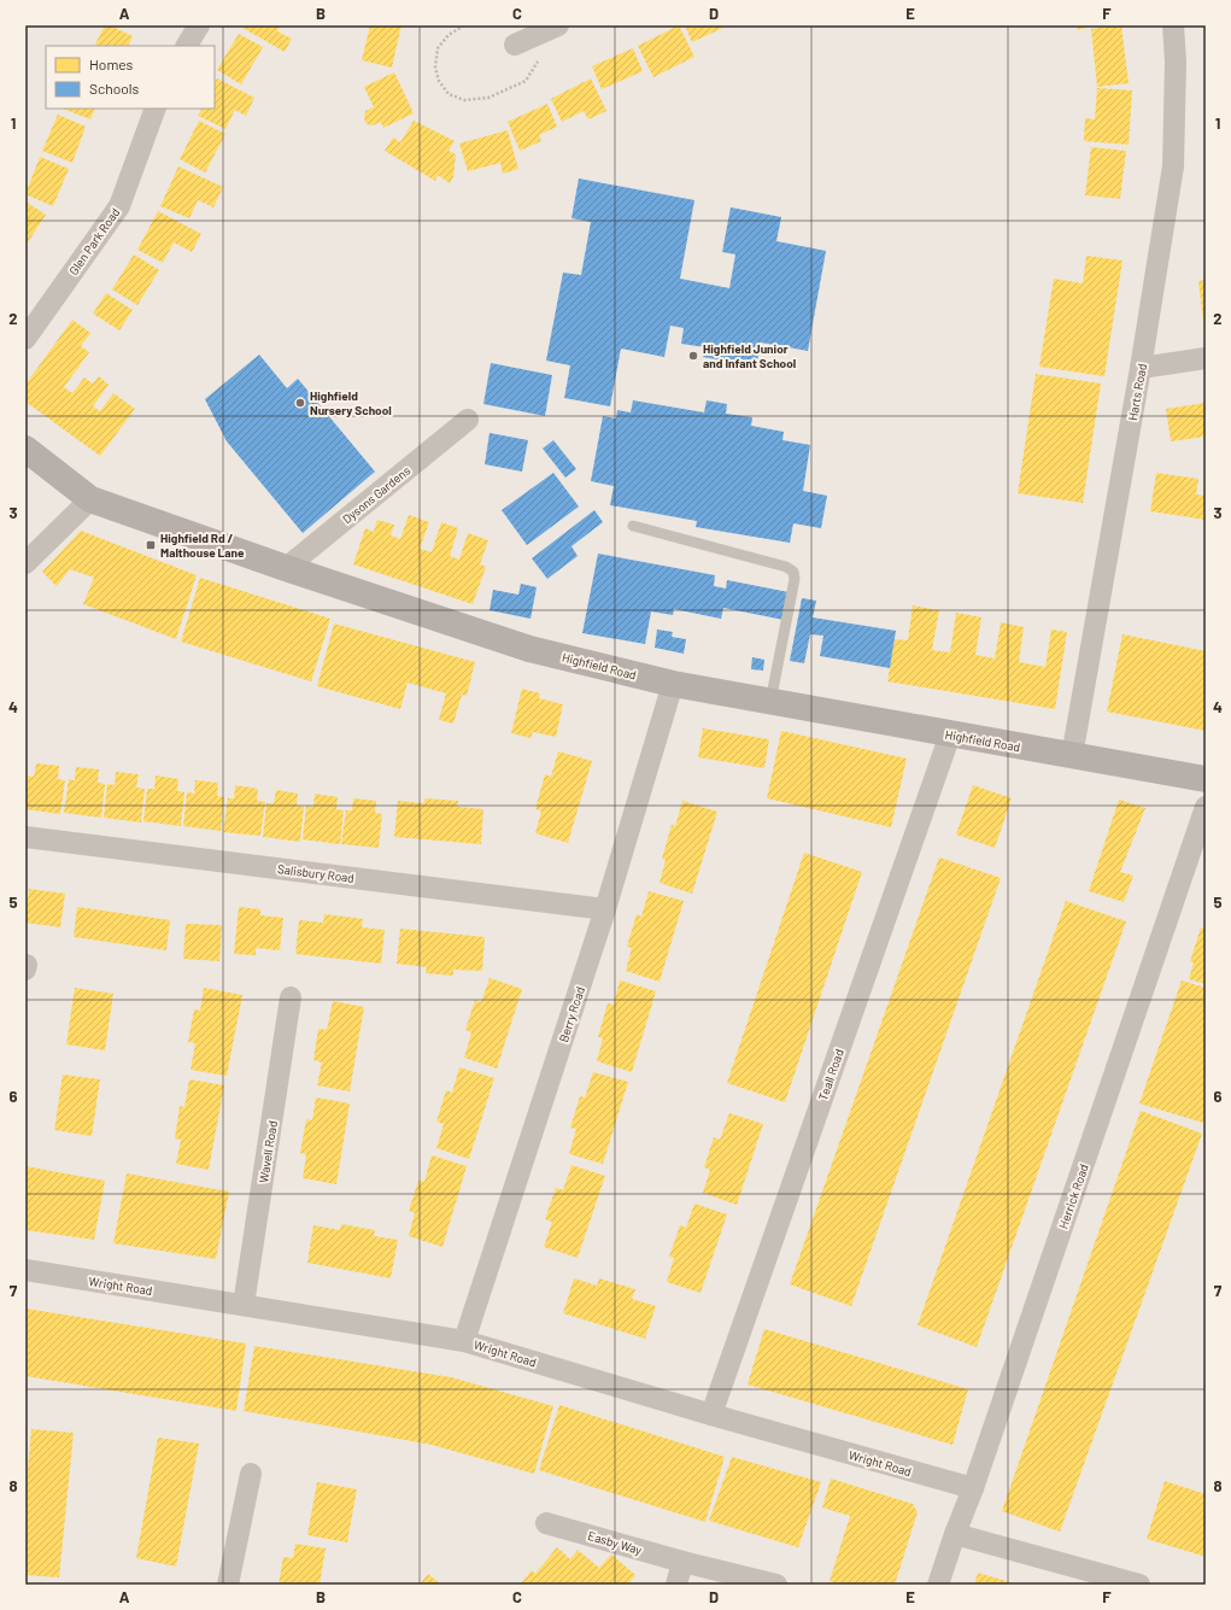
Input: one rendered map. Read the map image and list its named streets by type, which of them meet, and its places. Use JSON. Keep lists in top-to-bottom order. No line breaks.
{"streets":{"main road":["Highfield Road"],"street":["Glen Park Road","Harts Road","Dysons Gardens","Salisbury Road","Berry Road","Teall Road","Wavell Road","Herrick Road","Wright Road","Easby Way"]},"crossings":[["Harts Road","Highfield Road"],["Dysons Gardens","Highfield Road"],["Highfield Road","Berry Road"],["Highfield Road","Teall Road"],["Salisbury Road","Berry Road"],["Berry Road","Wright Road"],["Teall Road","Wright Road"],["Wavell Road","Wright Road"],["Herrick Road","Wright Road"]],"places":{"other":["Highfield Junior and Infant School","Highfield Nursery School"],"transit":["Highfield Rd / Malthouse Lane"]},"legend":["Homes","Schools"],"grid":{"columns":["A","B","C","D","E","F"],"rows":["1","2","3","4","5","6","7","8"]}}
